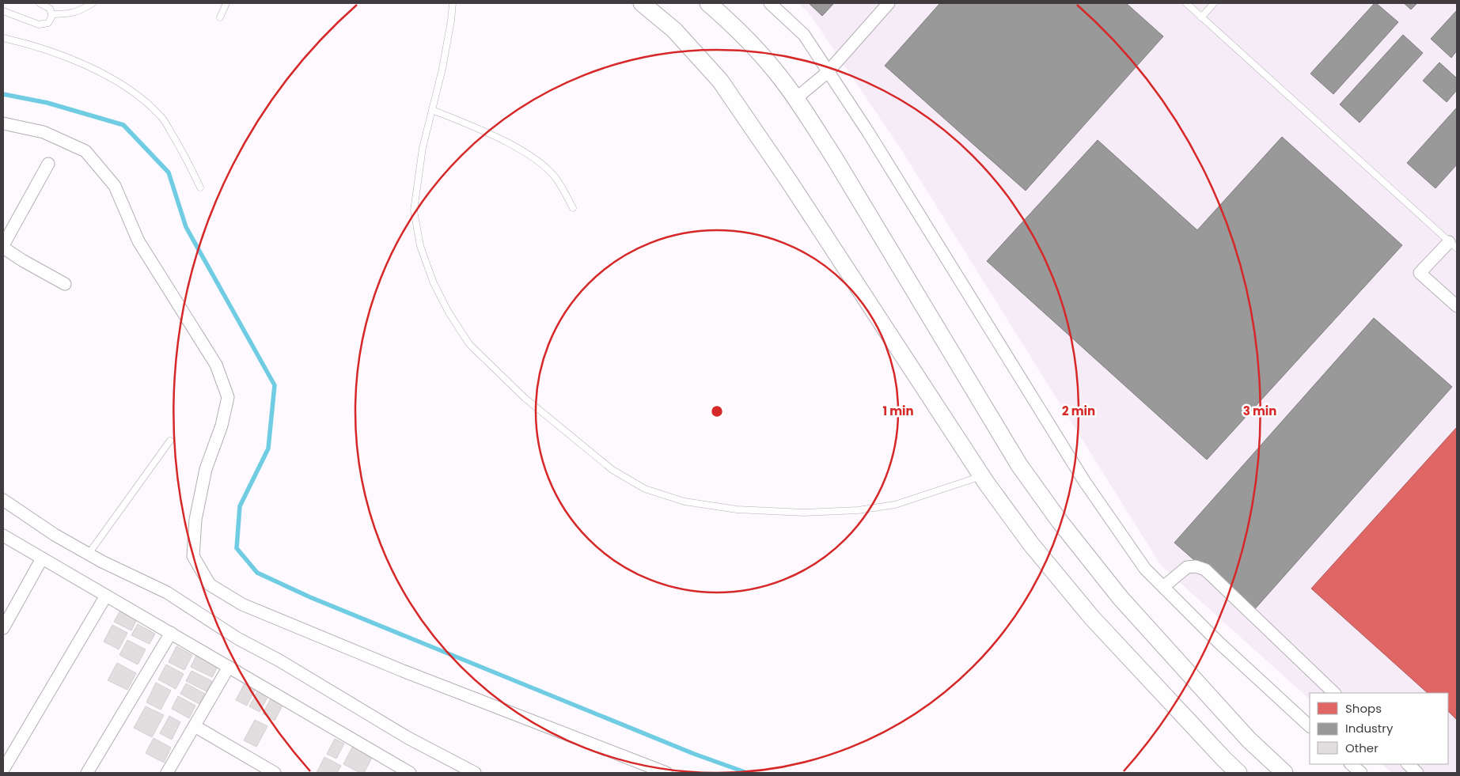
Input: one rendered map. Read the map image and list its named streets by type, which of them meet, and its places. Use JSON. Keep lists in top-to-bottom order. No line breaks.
{"legend":["Shops","Industry","Other"],"rings":["1 min","2 min","3 min"]}
